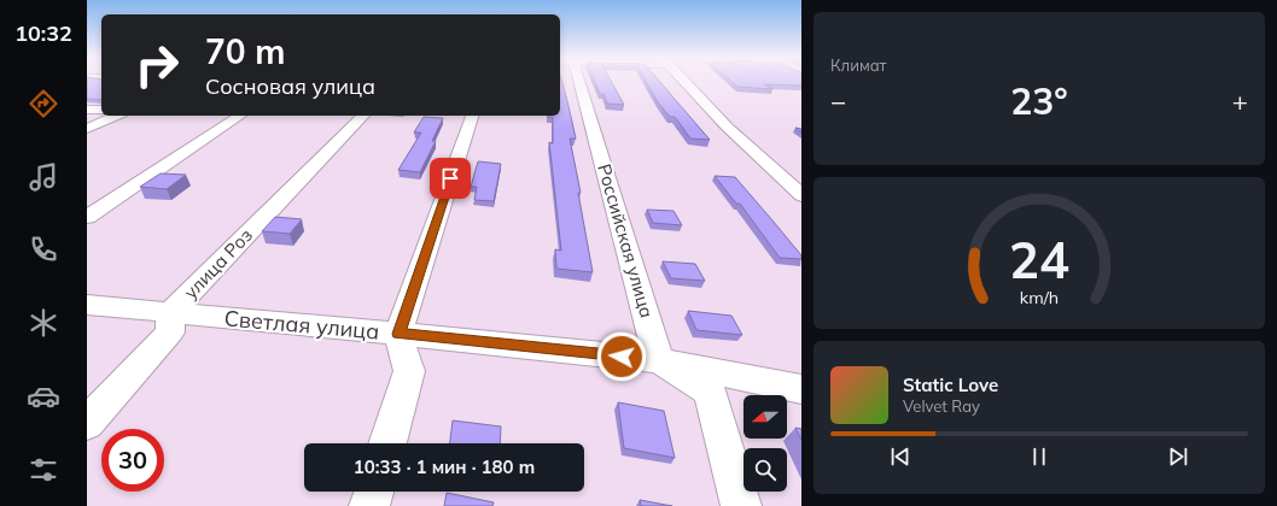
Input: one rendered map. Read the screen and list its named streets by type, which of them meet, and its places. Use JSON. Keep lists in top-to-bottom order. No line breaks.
{"streets":{"street":["Российская улица","улица Роз","Светлая улица"]},"crossings":[["Российская улица","Светлая улица"],["улица Роз","Светлая улица"]],"north":"left","page":{"tabs":"10:32","tile":"Климат","turn":["70 m","Сосновая улица"],"heat":["−","23°","+"],"song":["Static Love","Velvet Ray"],"limit":"30","trip":"10:33 · 1 мин · 180 m","gauge":["24","km/h"]}}
